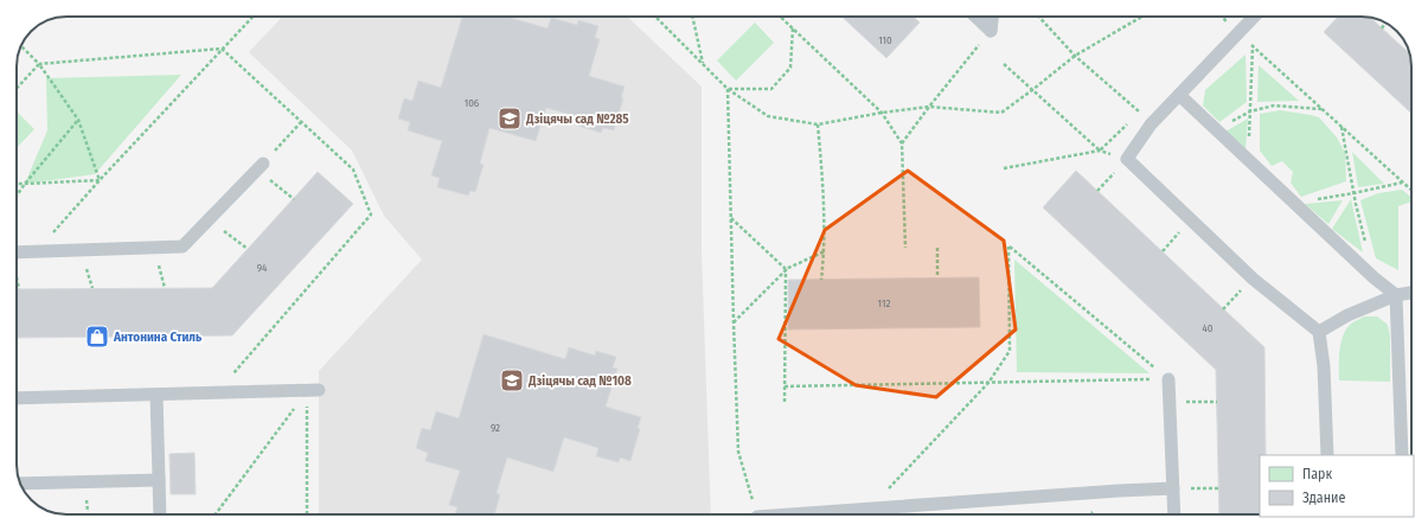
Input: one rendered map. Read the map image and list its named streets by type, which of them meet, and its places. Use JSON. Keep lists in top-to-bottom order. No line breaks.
{"places":{"school or university":["Дзіцячы сад №285","Дзіцячы сад №108"],"shop":["Антонина Стиль"]},"house_numbers":["110","106","94","112","40","92"],"legend":["Парк","Здание"]}
